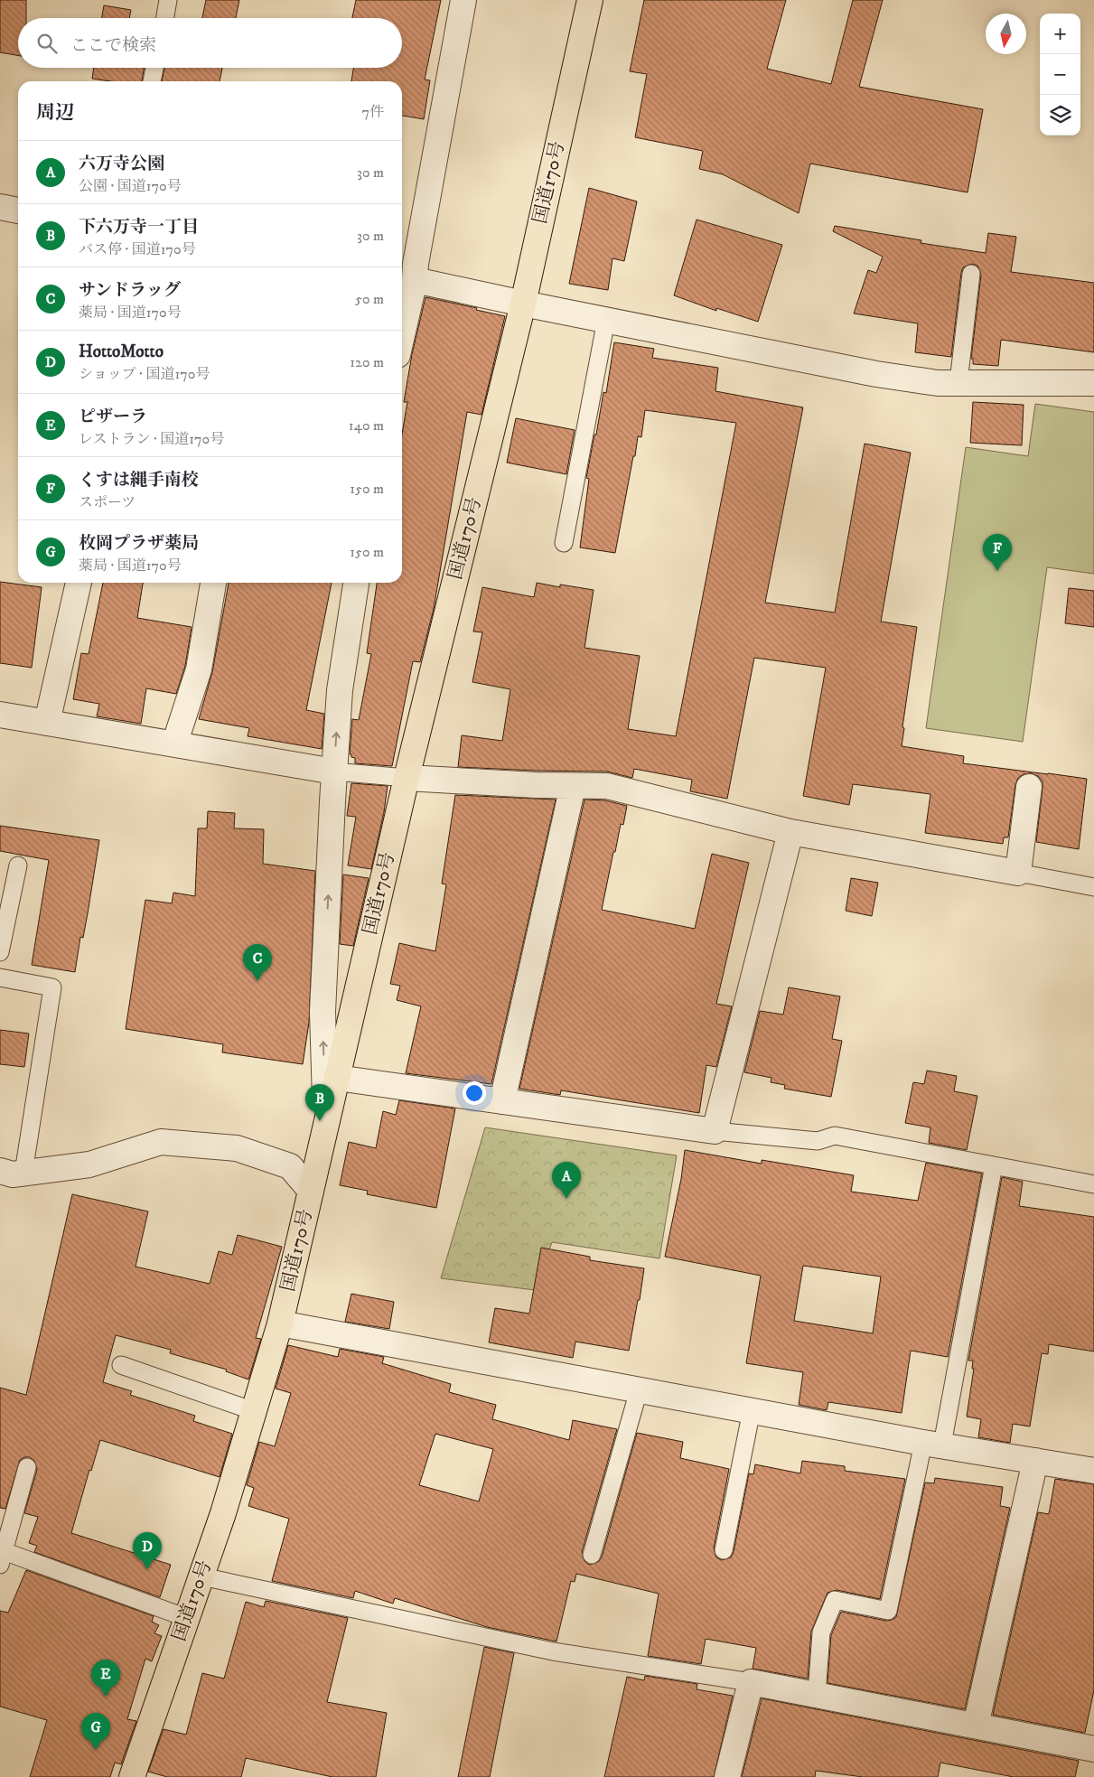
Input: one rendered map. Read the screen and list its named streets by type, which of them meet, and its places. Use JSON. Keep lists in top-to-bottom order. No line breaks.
{"streets":{"highway":["国道170号"]},"north":"bottom","page":{"map_buttons":["+","−"],"search":"ここで検索","heading":["周辺","7件"],"list":[{"mark":"A","name":"六万寺公園","note":"公園 · 国道170号","value":"30 m"},{"mark":"B","name":"下六万寺一丁目","note":"バス停 · 国道170号","value":"30 m"},{"mark":"C","name":"サンドラッグ","note":"薬局 · 国道170号","value":"50 m"},{"mark":"D","name":"HottoMotto","note":"ショップ · 国道170号","value":"120 m"},{"mark":"E","name":"ピザーラ","note":"レストラン · 国道170号","value":"140 m"},{"mark":"F","name":"くすは縄手南校","note":"スポーツ","value":"150 m"},{"mark":"G","name":"枚岡プラザ薬局","note":"薬局 · 国道170号","value":"150 m"}],"pins":["F","C","B","A","D","E","G"]}}
